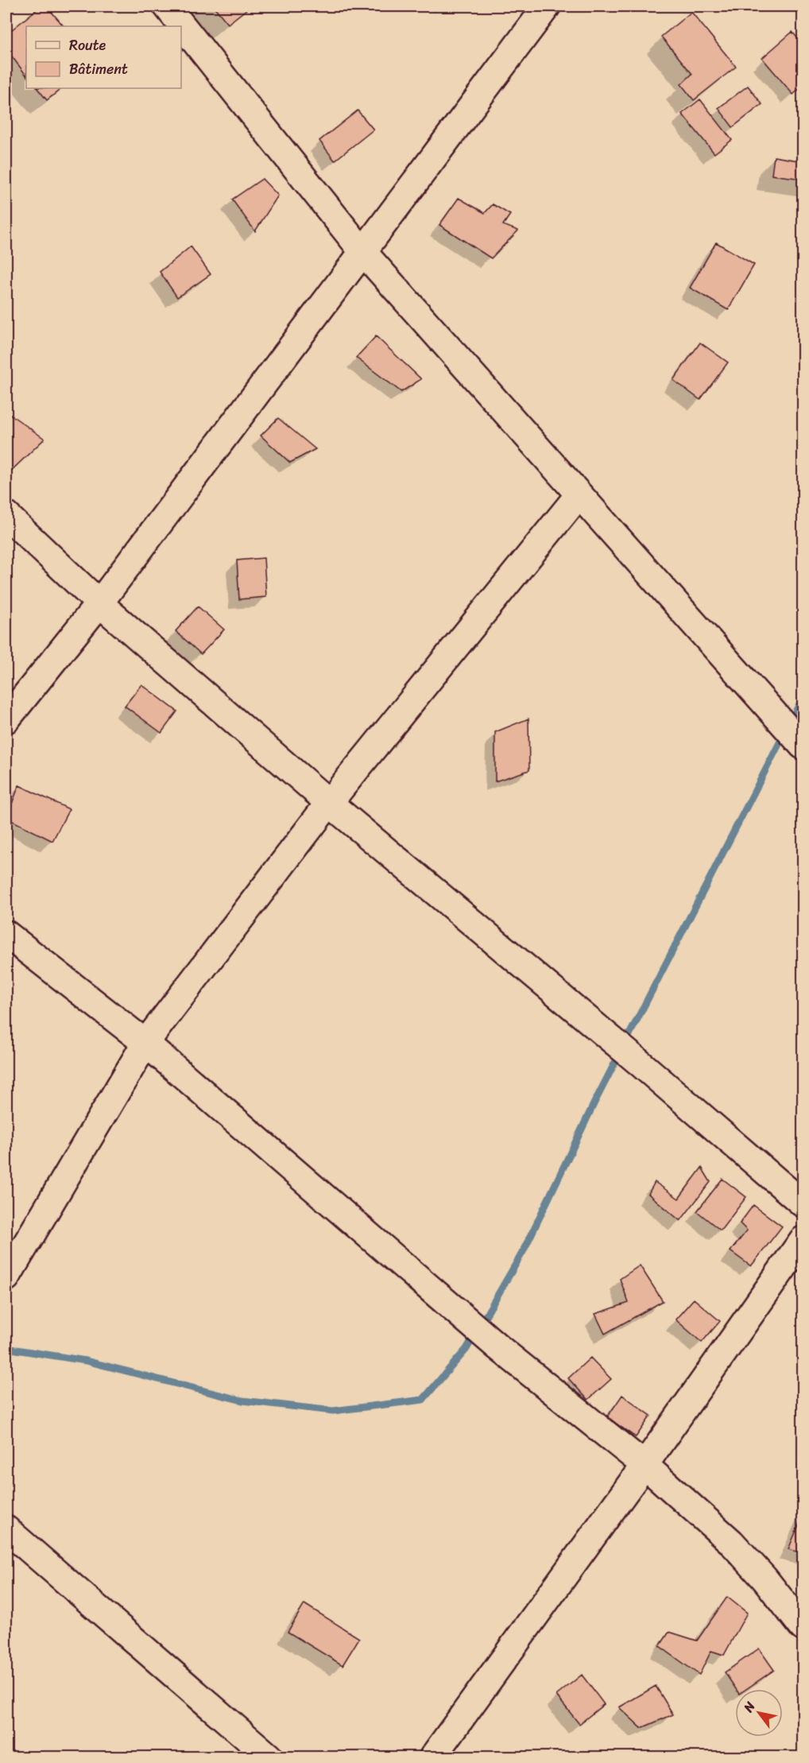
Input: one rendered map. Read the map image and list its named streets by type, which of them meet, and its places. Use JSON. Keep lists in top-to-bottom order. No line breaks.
{"legend":["Route","Bâtiment"],"north":"top left"}
